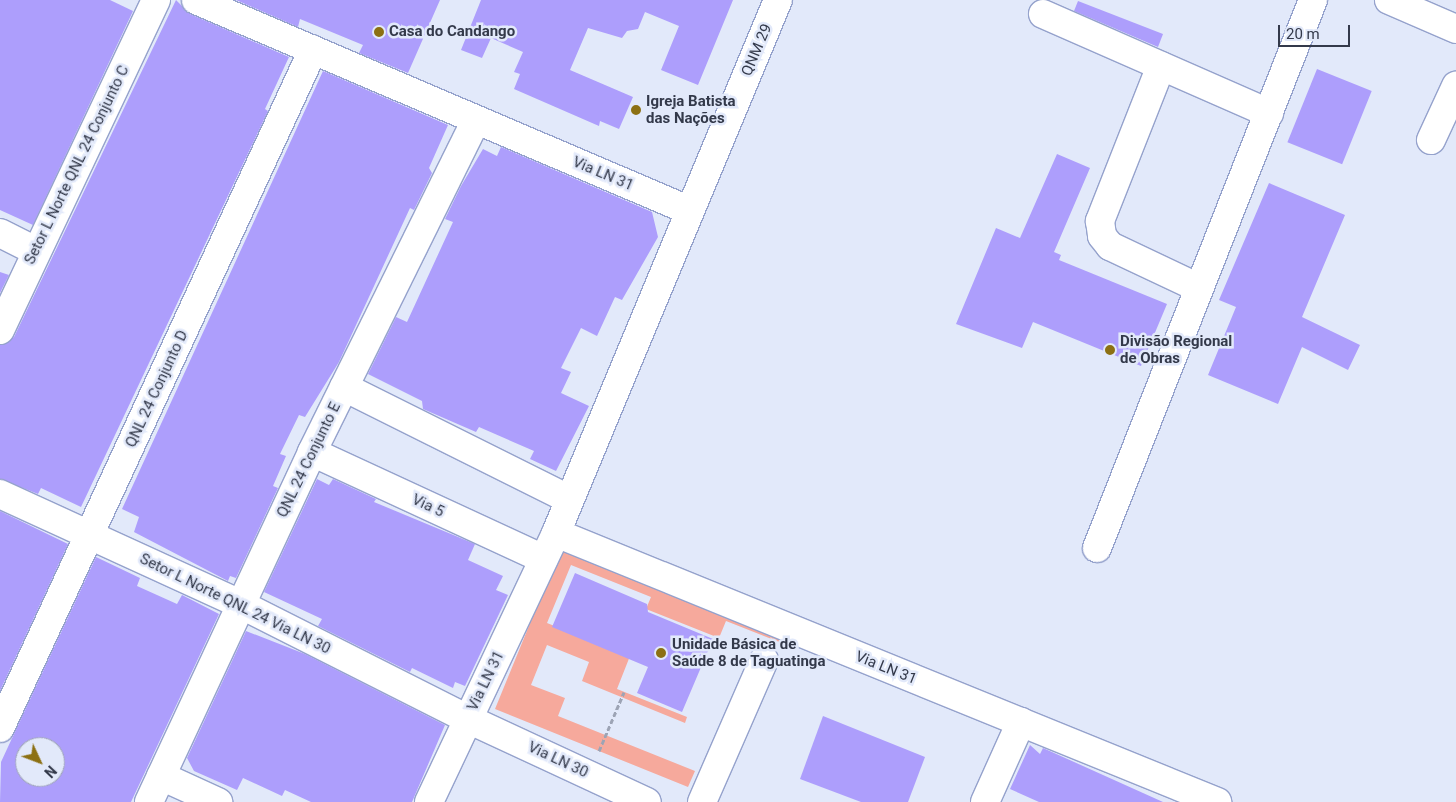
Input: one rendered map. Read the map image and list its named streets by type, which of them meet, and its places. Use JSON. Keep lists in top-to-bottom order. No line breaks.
{"streets":{"street":["QNM 29","Setor L Norte QNL 24 Conjunto C","Via LN 31","QNL 24 Conjunto D","QNL 24 Conjunto E","Via 5","Setor L Norte QNL 24 Via LN 30","Via LN 30"]},"crossings":[["QNM 29","Via LN 31"],["Via LN 31","QNL 24 Conjunto D"],["Via LN 31","QNL 24 Conjunto E"],["Via LN 31","Via 5"],["Via LN 31","Setor L Norte QNL 24 Via LN 30"],["Via LN 31","Via LN 30"],["QNL 24 Conjunto D","Setor L Norte QNL 24 Via LN 30"],["QNL 24 Conjunto E","Via 5"],["QNL 24 Conjunto E","Setor L Norte QNL 24 Via LN 30"],["Setor L Norte QNL 24 Via LN 30","Via LN 30"]],"places":["Casa do Candango","Igreja Batista das Nações","Divisão Regional de Obras","Unidade Básica de Saúde 8 de Taguatinga"],"scale_bar":"20 m","north":"bottom right"}
